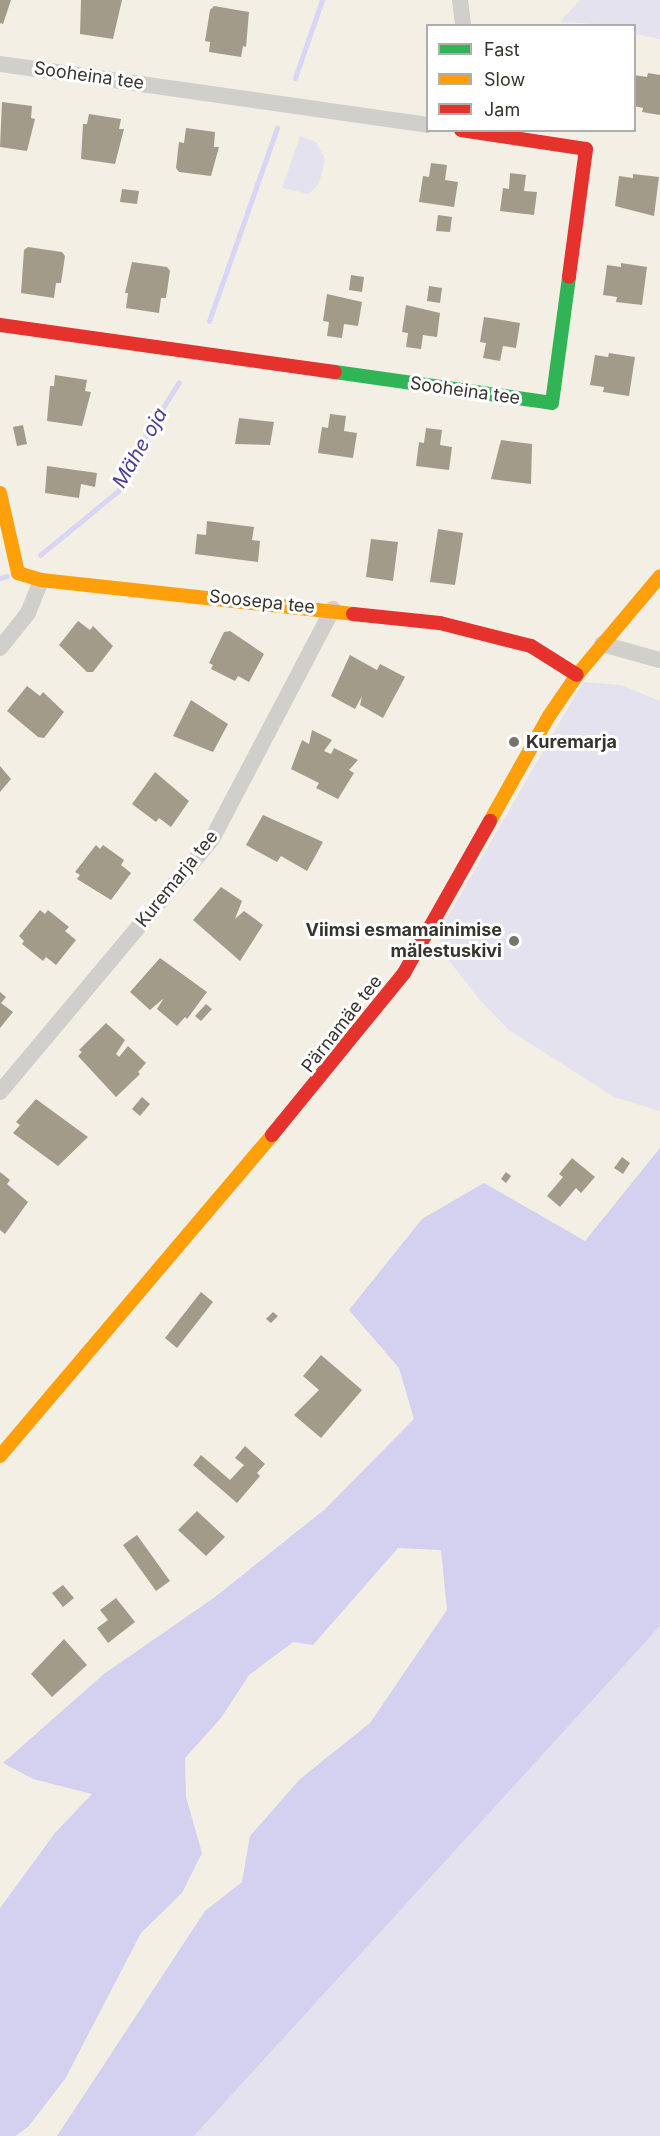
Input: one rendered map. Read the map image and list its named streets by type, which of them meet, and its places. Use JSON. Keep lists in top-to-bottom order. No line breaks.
{"streets":{"street":["Sooheina tee","Soosepa tee","Kuremarja tee","Pärnamäe tee"]},"crossings":[["Soosepa tee","Kuremarja tee"],["Soosepa tee","Pärnamäe tee"]],"water":["Mähe oja"],"places":["Kuremarja","Viimsi esmamainimise mälestuskivi"],"legend":["Fast","Slow","Jam"]}
